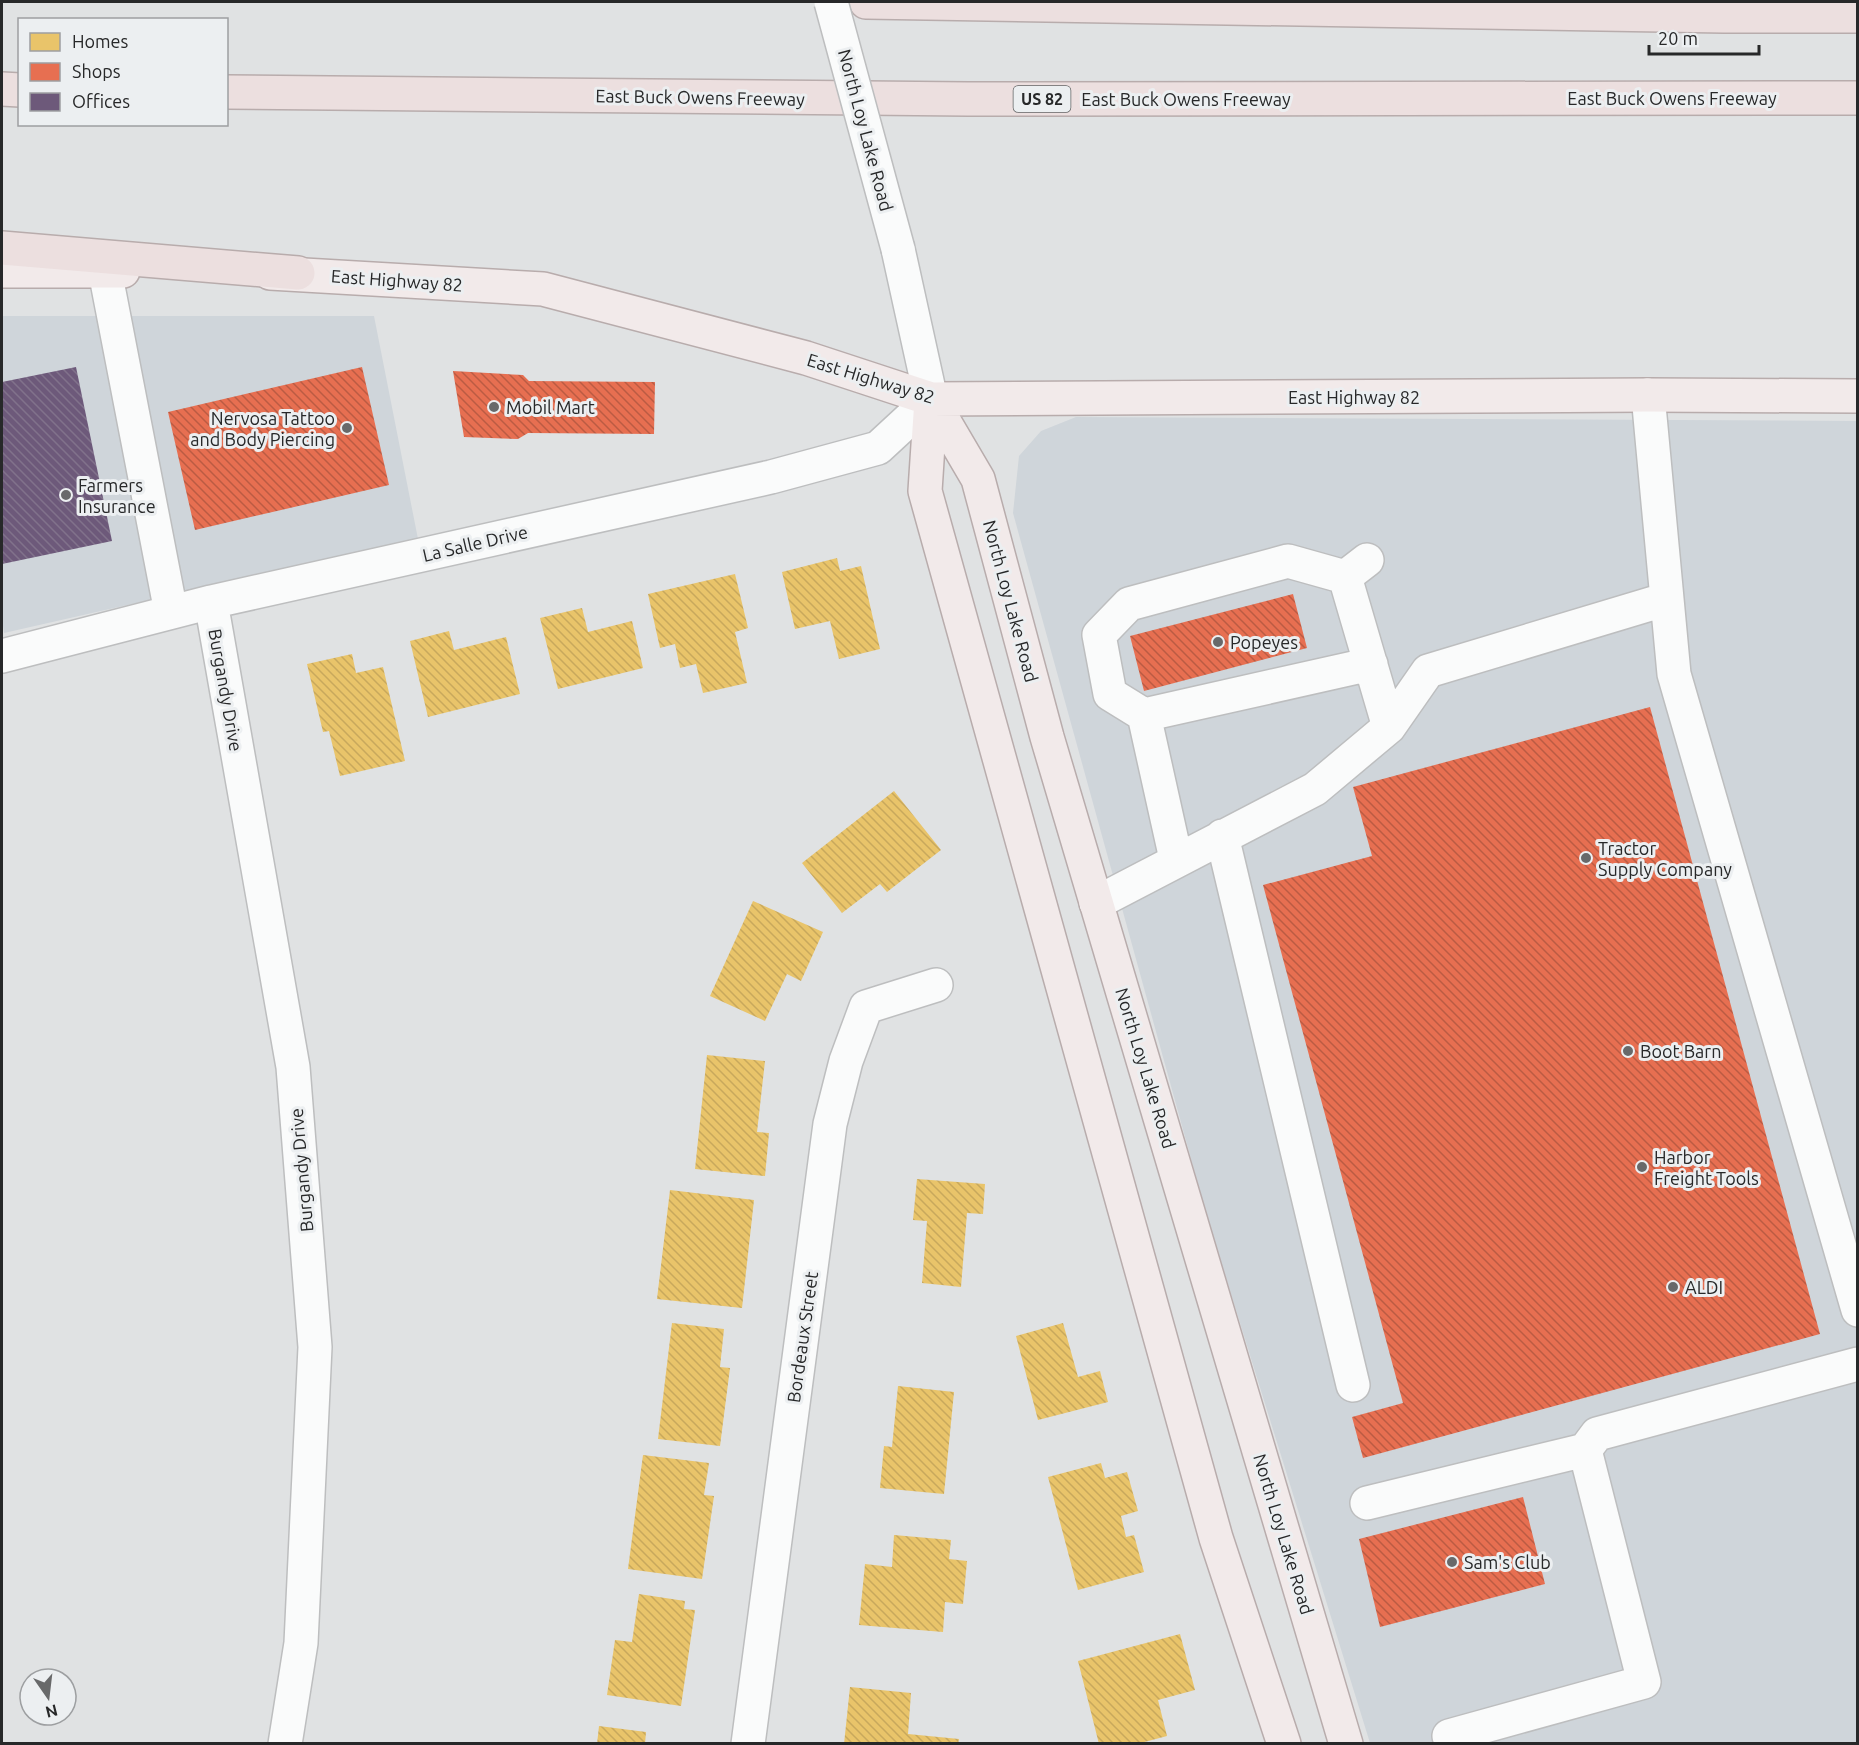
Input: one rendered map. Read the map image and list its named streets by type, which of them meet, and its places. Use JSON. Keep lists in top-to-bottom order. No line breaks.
{"streets":{"highway":["East Buck Owens Freeway","US 82"],"main road":["North Loy Lake Road","East Highway 82"],"street":["La Salle Drive","Burgandy Drive","Bordeaux Street"]},"crossings":[["North Loy Lake Road","East Highway 82"],["North Loy Lake Road","La Salle Drive"],["East Highway 82","La Salle Drive"],["La Salle Drive","Burgandy Drive"]],"places":["Mobil Mart","Nervosa Tattoo and Body Piercing","Farmers Insurance","Popeyes","Tractor Supply Company","Boot Barn","Harbor Freight Tools","ALDI","Sam's Club"],"legend":["Homes","Shops","Offices"],"scale_bar":"20 m","north":"bottom"}
